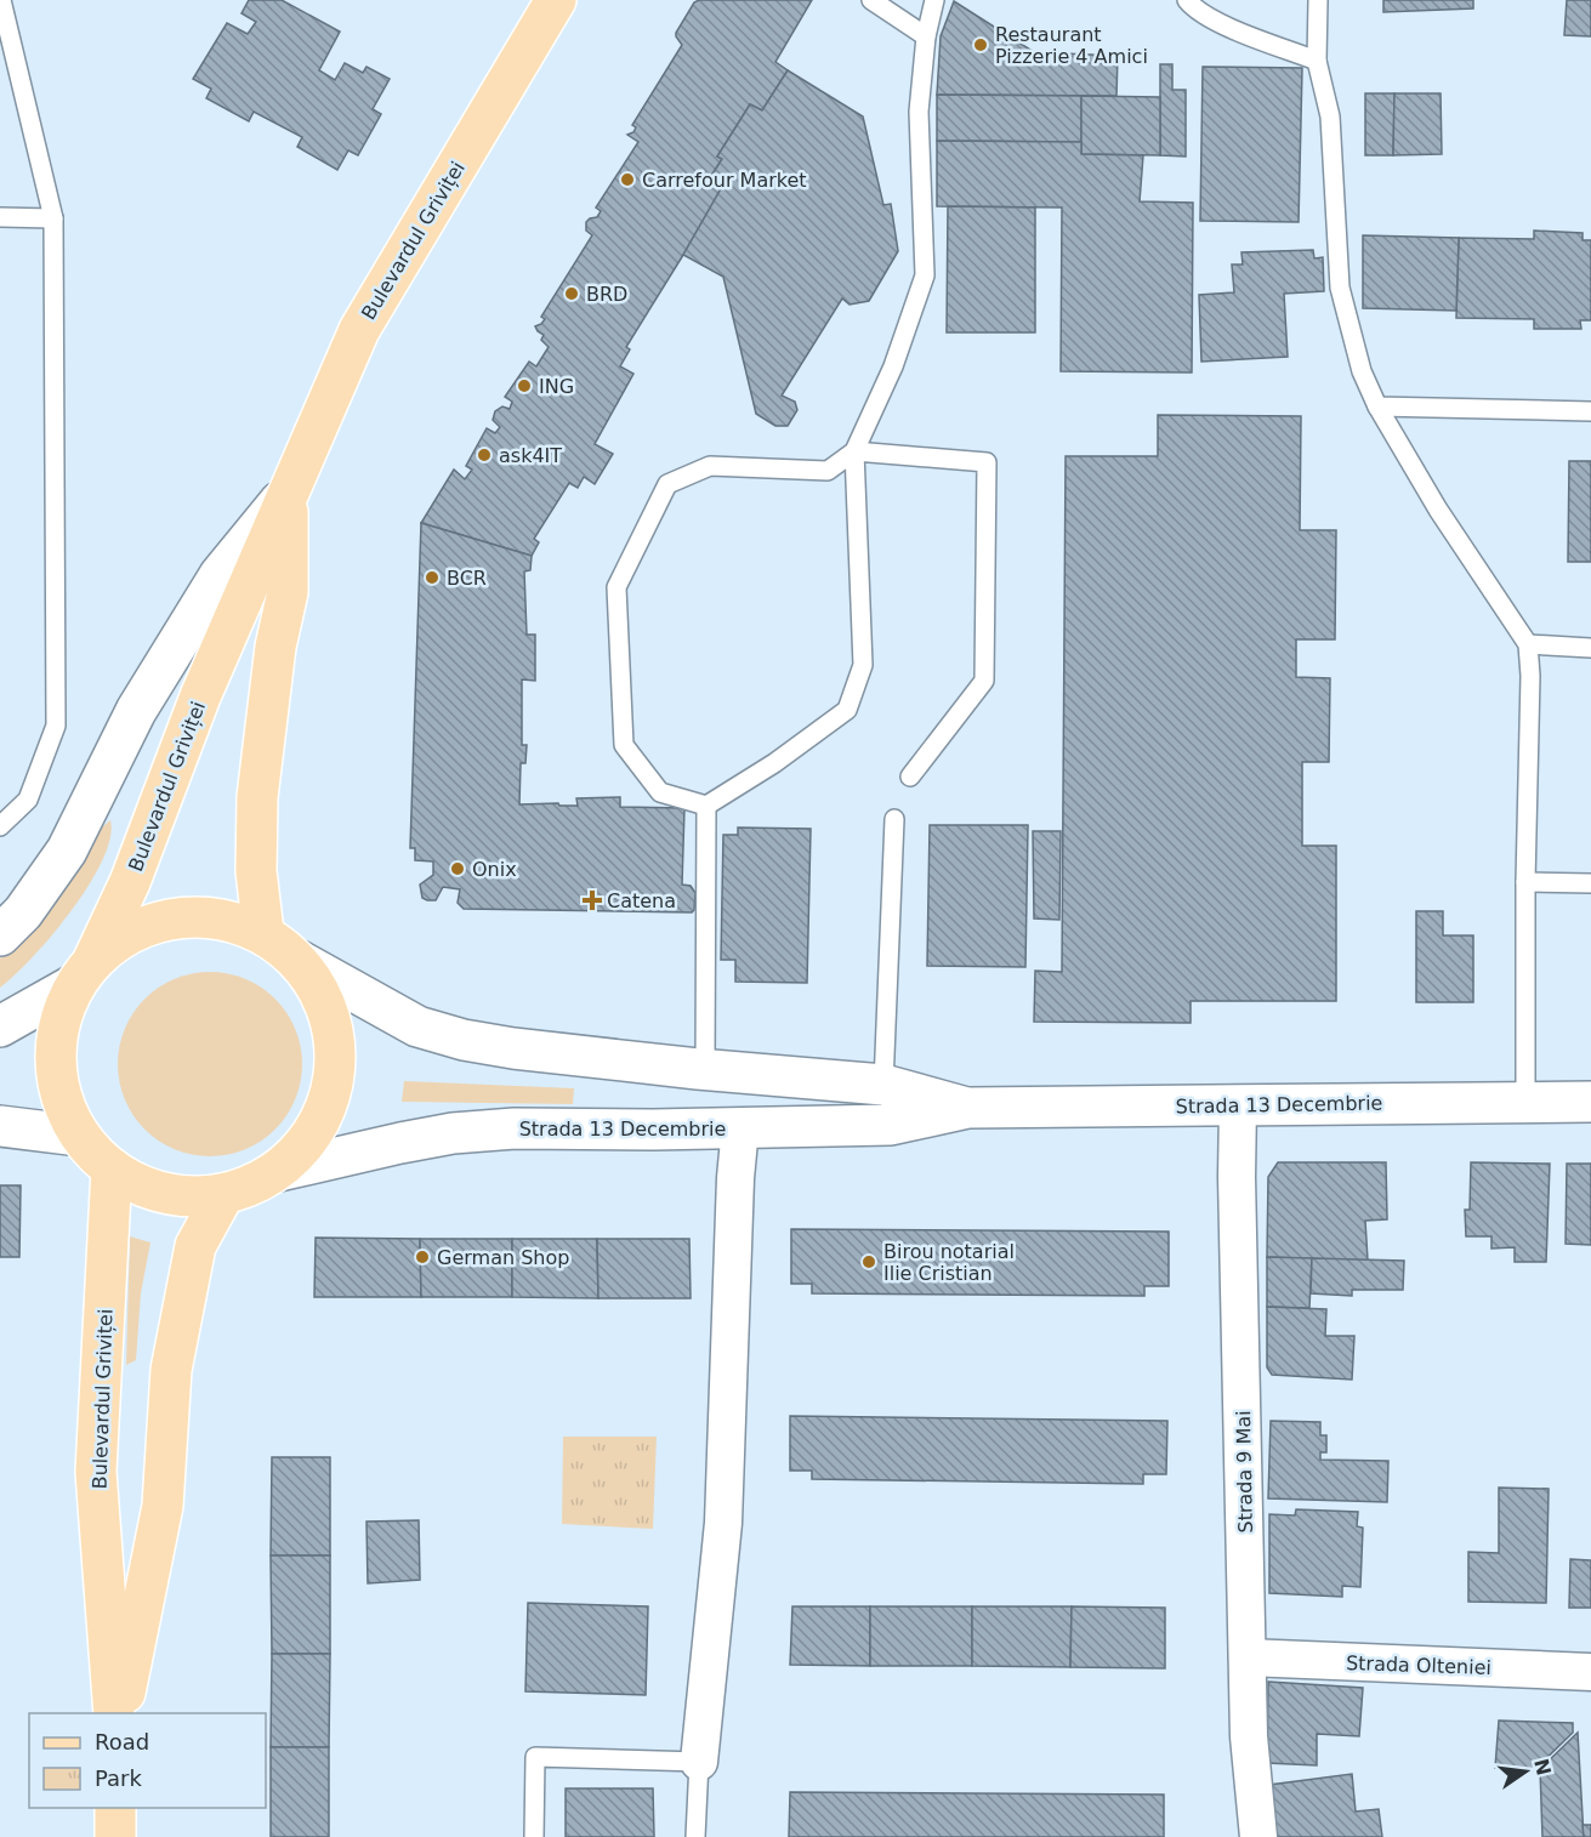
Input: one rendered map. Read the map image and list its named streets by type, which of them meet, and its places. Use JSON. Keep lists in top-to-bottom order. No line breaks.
{"streets":{"main road":["Bulevardul Griviței","Strada 13 Decembrie"],"street":["Strada 9 Mai","Strada Olteniei"]},"crossings":[["Bulevardul Griviței","Strada 13 Decembrie"],["Strada 13 Decembrie","Strada 9 Mai"],["Strada 9 Mai","Strada Olteniei"]],"places":{"other":["Restaurant Pizzerie 4 Amici","Carrefour Market","BRD","ING","ask4IT","BCR","Onix","German Shop","Birou notarial Ilie Cristian"],"health":["Catena"]},"legend":["Road","Park"],"north":"right"}
